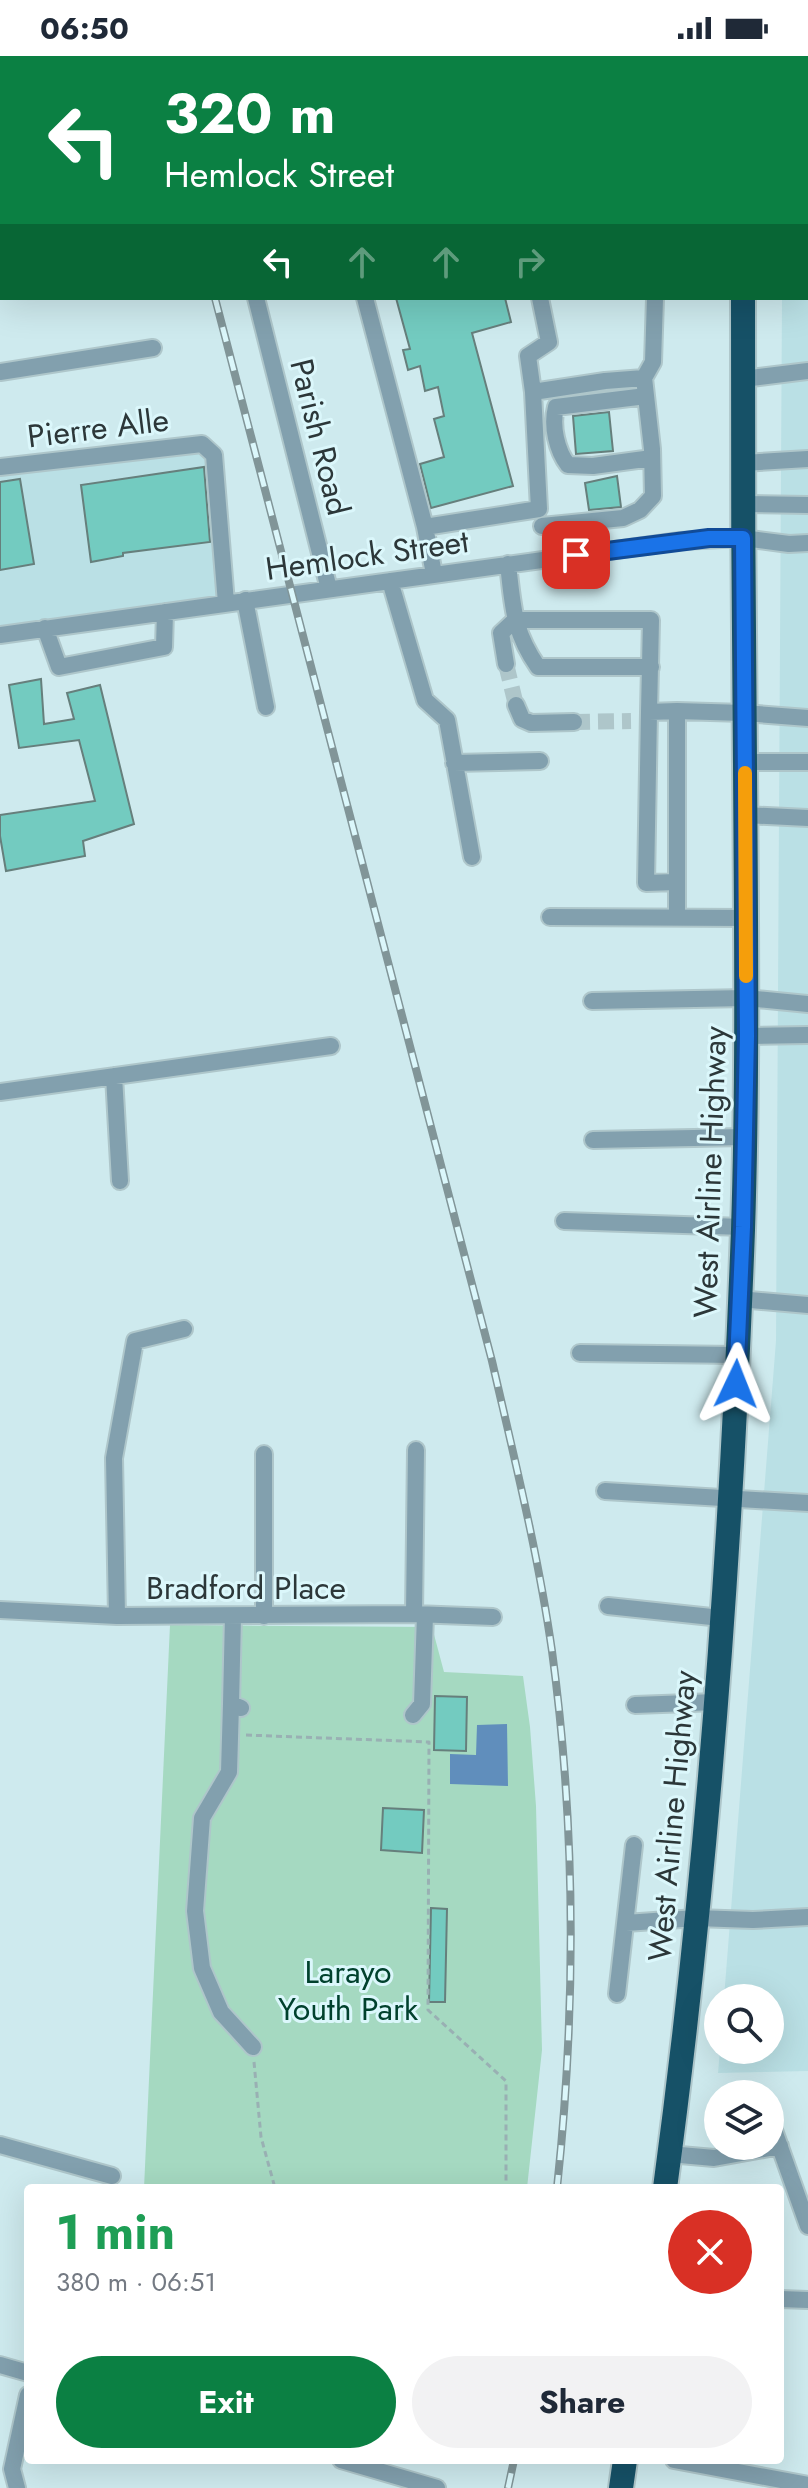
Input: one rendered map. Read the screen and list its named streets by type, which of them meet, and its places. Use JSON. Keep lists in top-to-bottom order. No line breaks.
{"streets":{"highway":["West Airline Highway"],"street":["Pierre Alle","Parish Road","Hemlock Street","Bradford Place"]},"crossings":[["Pierre Alle","Hemlock Street"],["Parish Road","Hemlock Street"],["Hemlock Street","West Airline Highway"]],"parks":["Larayo Youth Park"],"page":{"status":"06:50","turn":["320 m","Hemlock Street"],"heading":["1 min","380 m · 06:51"],"buttons":["Exit","Share"]}}
